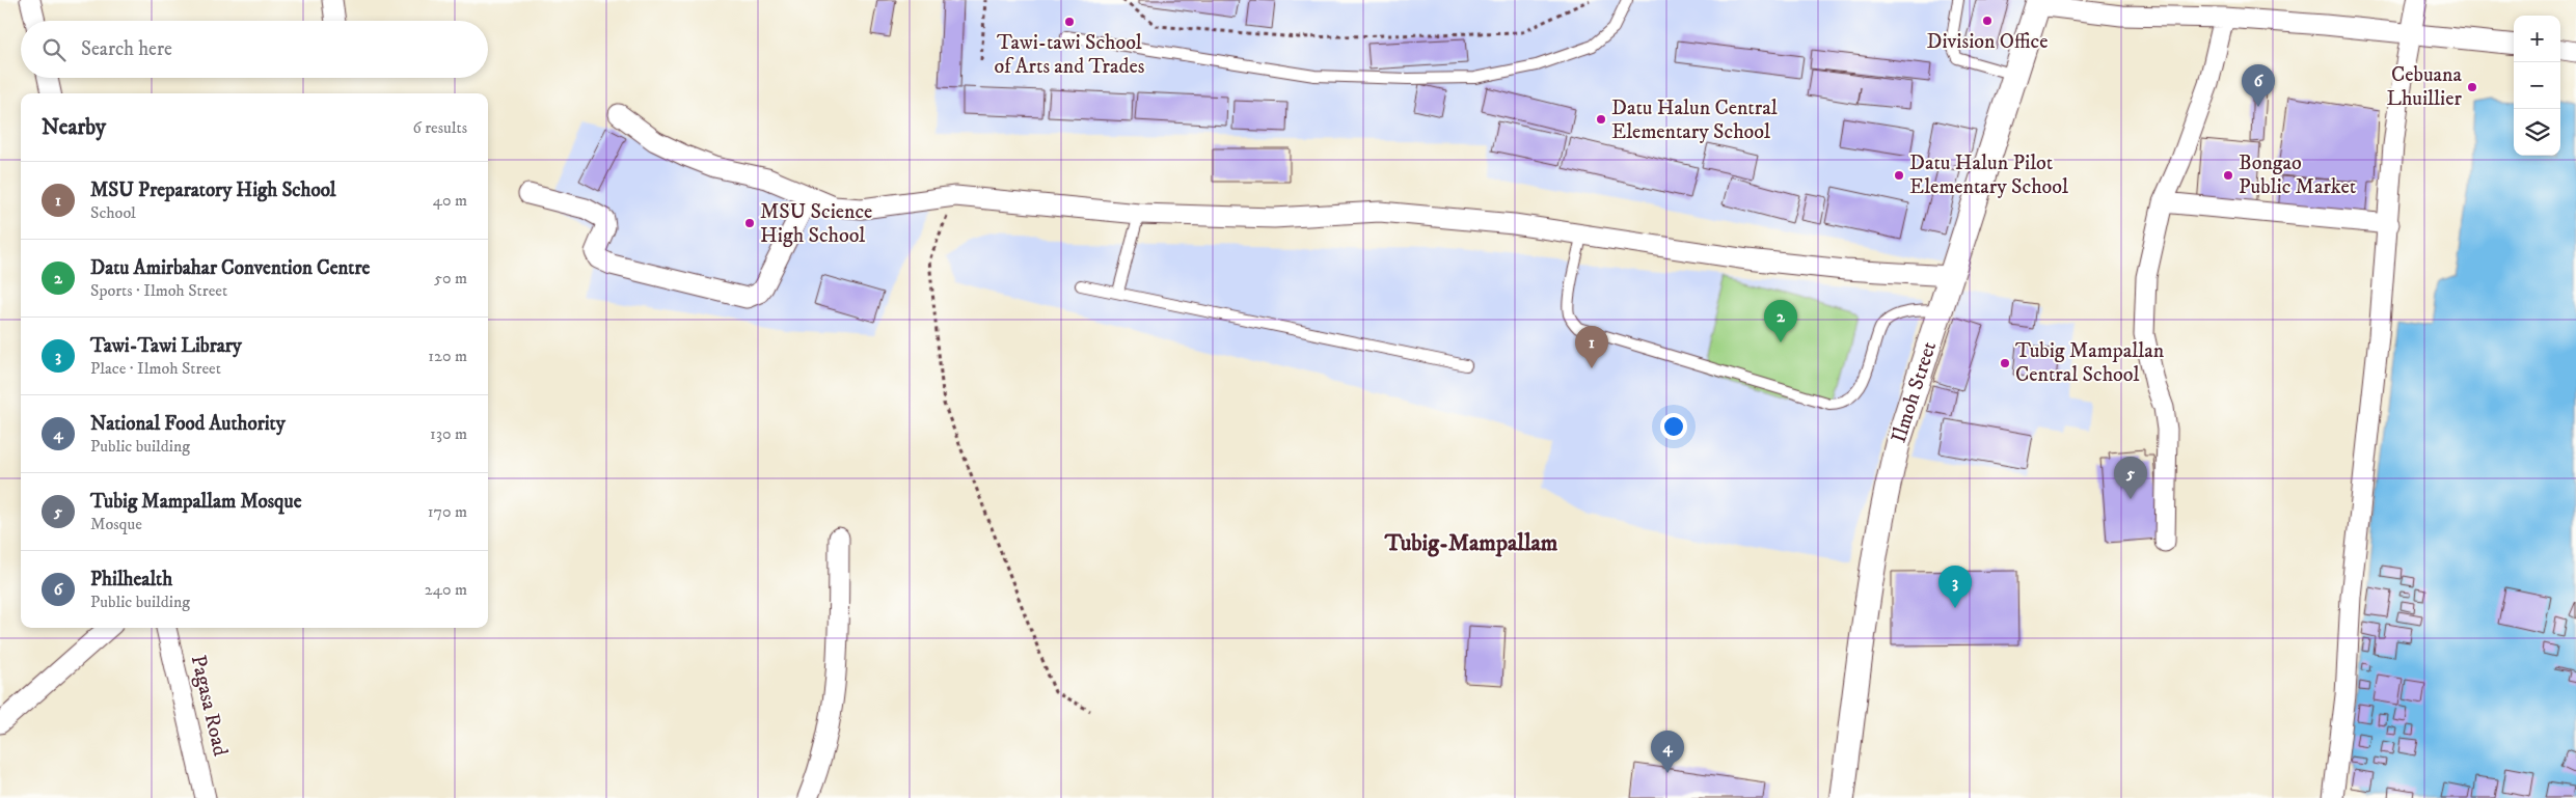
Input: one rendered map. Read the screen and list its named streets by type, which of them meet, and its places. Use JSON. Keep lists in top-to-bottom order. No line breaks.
{"streets":{"street":["Ilmoh Street","Pagasa Road"]},"districts":["Tubig-Mampallam"],"places":["Division Office","Tawi-tawi School of Arts and Trades","Cebuana Lhuillier","Datu Halun Central Elementary School","Datu Halun Pilot Elementary School","Bongao Public Market","MSU Science High School","Tubig Mampallan Central School"],"page":{"map_buttons":["+","−"],"search":"Search here","pins":["6","2","1","5","3","4"],"heading":["Nearby","6 results"],"list":[{"mark":"1","name":"MSU Preparatory High School","note":"School","value":"40 m"},{"mark":"2","name":"Datu Amirbahar Convention Centre","note":"Sports · Ilmoh Street","value":"50 m"},{"mark":"3","name":"Tawi-Tawi Library","note":"Place · Ilmoh Street","value":"120 m"},{"mark":"4","name":"National Food Authority","note":"Public building","value":"130 m"},{"mark":"5","name":"Tubig Mampallam Mosque","note":"Mosque","value":"170 m"},{"mark":"6","name":"Philhealth","note":"Public building","value":"240 m"}]}}
